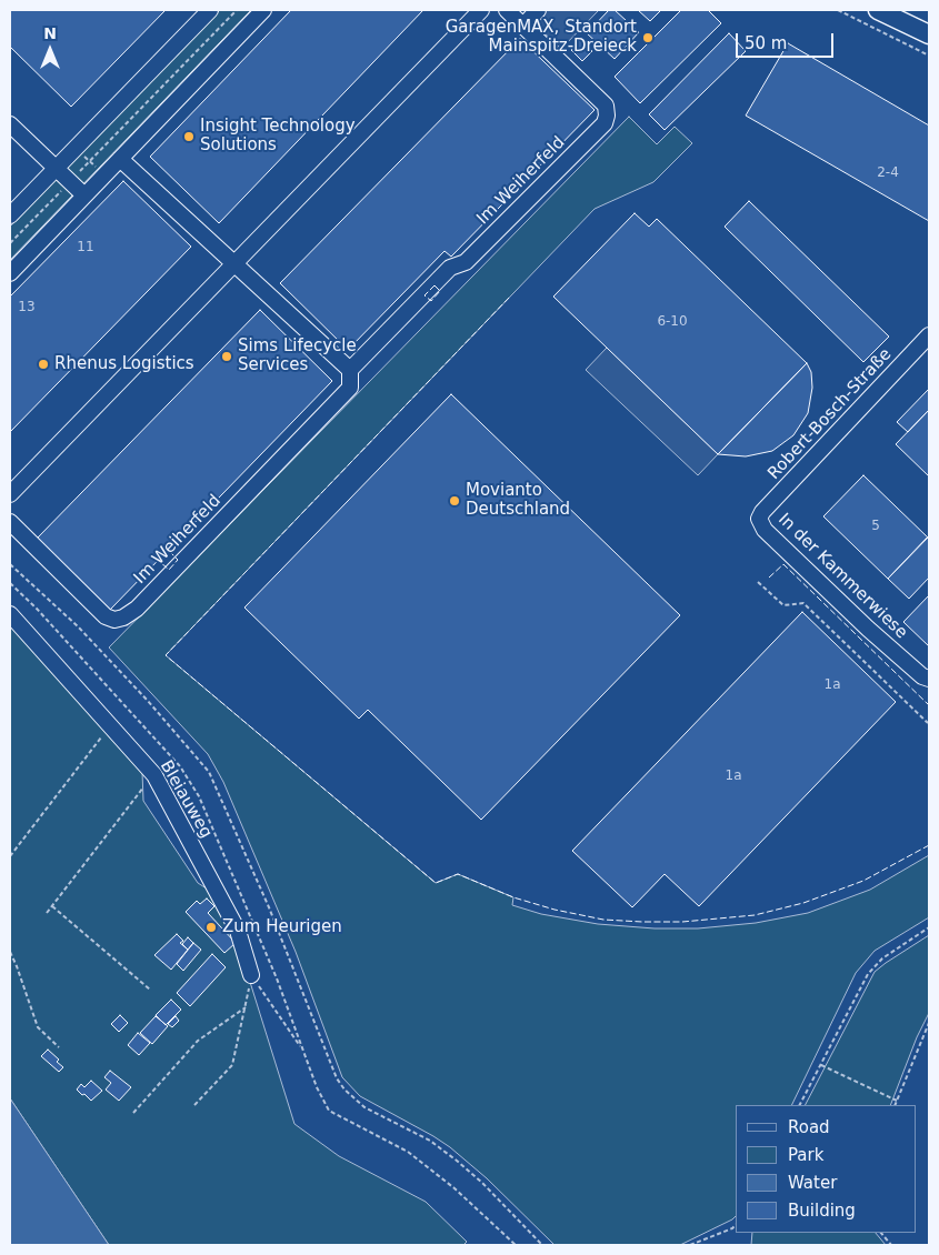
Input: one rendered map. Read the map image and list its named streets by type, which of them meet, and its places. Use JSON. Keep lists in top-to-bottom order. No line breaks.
{"streets":{"street":["Im Weiherfeld","Robert-Bosch-Straße","In der Kammerwiese","Bleiauweg"]},"crossings":[["Robert-Bosch-Straße","In der Kammerwiese"]],"places":["GaragenMAX, Standort Mainspitz-Dreieck","Insight Technology Solutions","Sims Lifecycle Services","Rhenus Logistics","Movianto Deutschland","Zum Heurigen"],"house_numbers":["2-4","11","13","6-10","5","1a","1a"],"legend":["Road","Park","Water","Building"],"scale_bar":"50 m","north":"top"}
